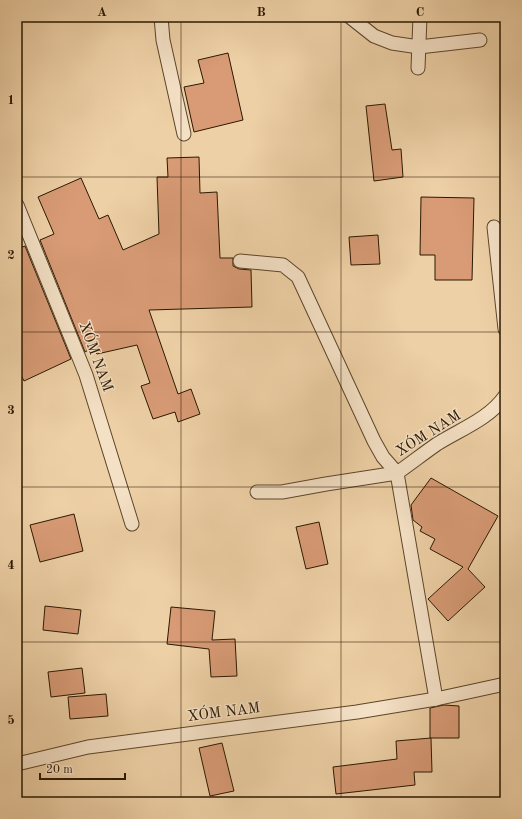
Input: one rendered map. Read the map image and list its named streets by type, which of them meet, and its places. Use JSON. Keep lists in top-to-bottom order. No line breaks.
{"streets":{"lane":["XÓM NAM"]},"scale_bar":"20 m","grid":{"columns":["A","B","C"],"rows":["1","2","3","4","5"]}}
